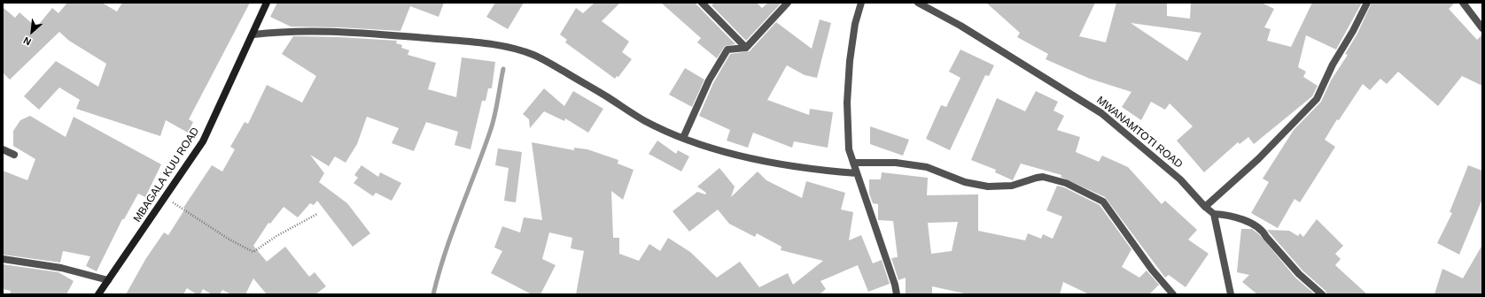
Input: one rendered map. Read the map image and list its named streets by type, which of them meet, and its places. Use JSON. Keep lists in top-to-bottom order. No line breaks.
{"streets":{"street":["MWANAMTOTI ROAD","MBAGALA KUU ROAD"]},"north":"bottom left"}
